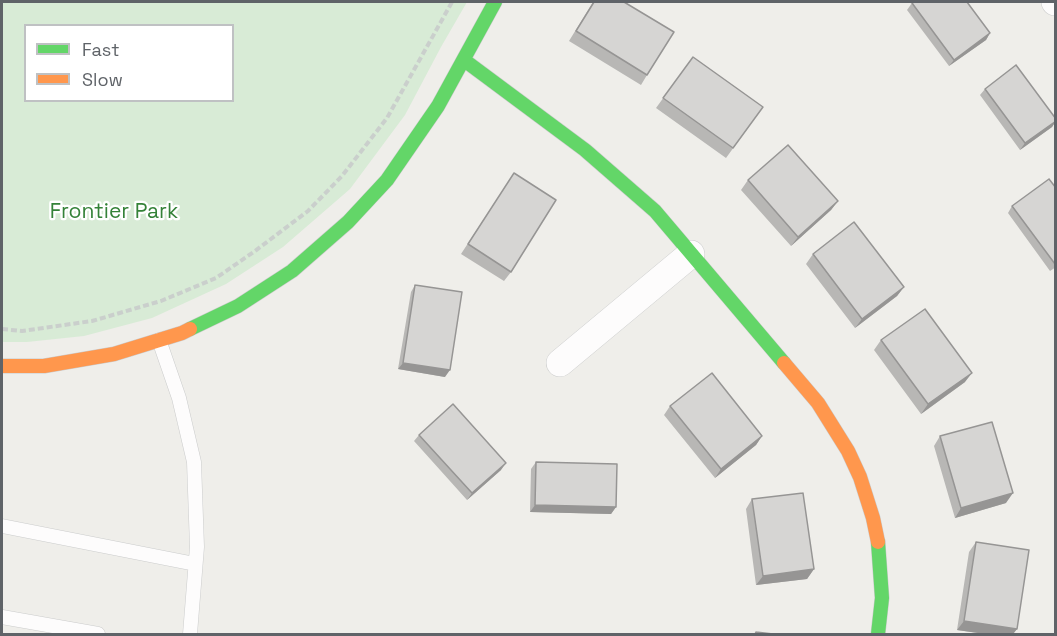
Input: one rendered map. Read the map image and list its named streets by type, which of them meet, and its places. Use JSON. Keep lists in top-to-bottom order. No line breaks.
{"parks":["Frontier Park"],"legend":["Fast","Slow"]}
